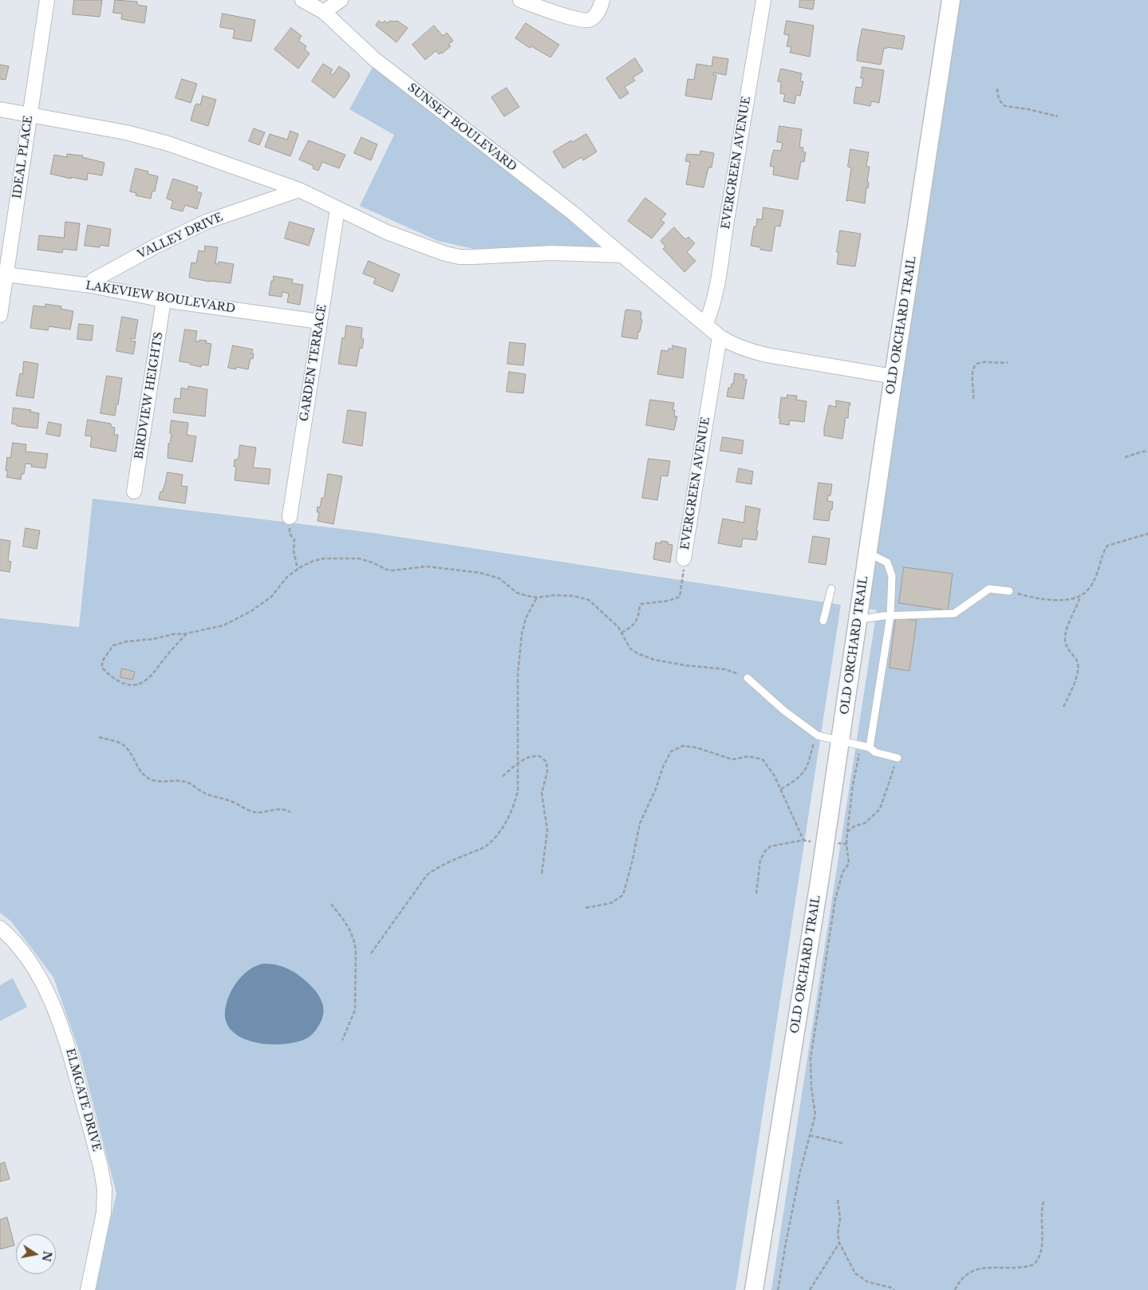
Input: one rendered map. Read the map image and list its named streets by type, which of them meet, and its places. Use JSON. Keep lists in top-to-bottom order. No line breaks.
{"streets":{"street":["SUNSET BOULEVARD","IDEAL PLACE","EVERGREEN AVENUE","VALLEY DRIVE","LAKEVIEW BOULEVARD","OLD ORCHARD TRAIL","GARDEN TERRACE","BIRDVIEW HEIGHTS","ELMGATE DRIVE"]},"crossings":[["SUNSET BOULEVARD","EVERGREEN AVENUE"],["SUNSET BOULEVARD","OLD ORCHARD TRAIL"],["IDEAL PLACE","LAKEVIEW BOULEVARD"],["VALLEY DRIVE","LAKEVIEW BOULEVARD"],["LAKEVIEW BOULEVARD","GARDEN TERRACE"],["LAKEVIEW BOULEVARD","BIRDVIEW HEIGHTS"]],"north":"right"}
